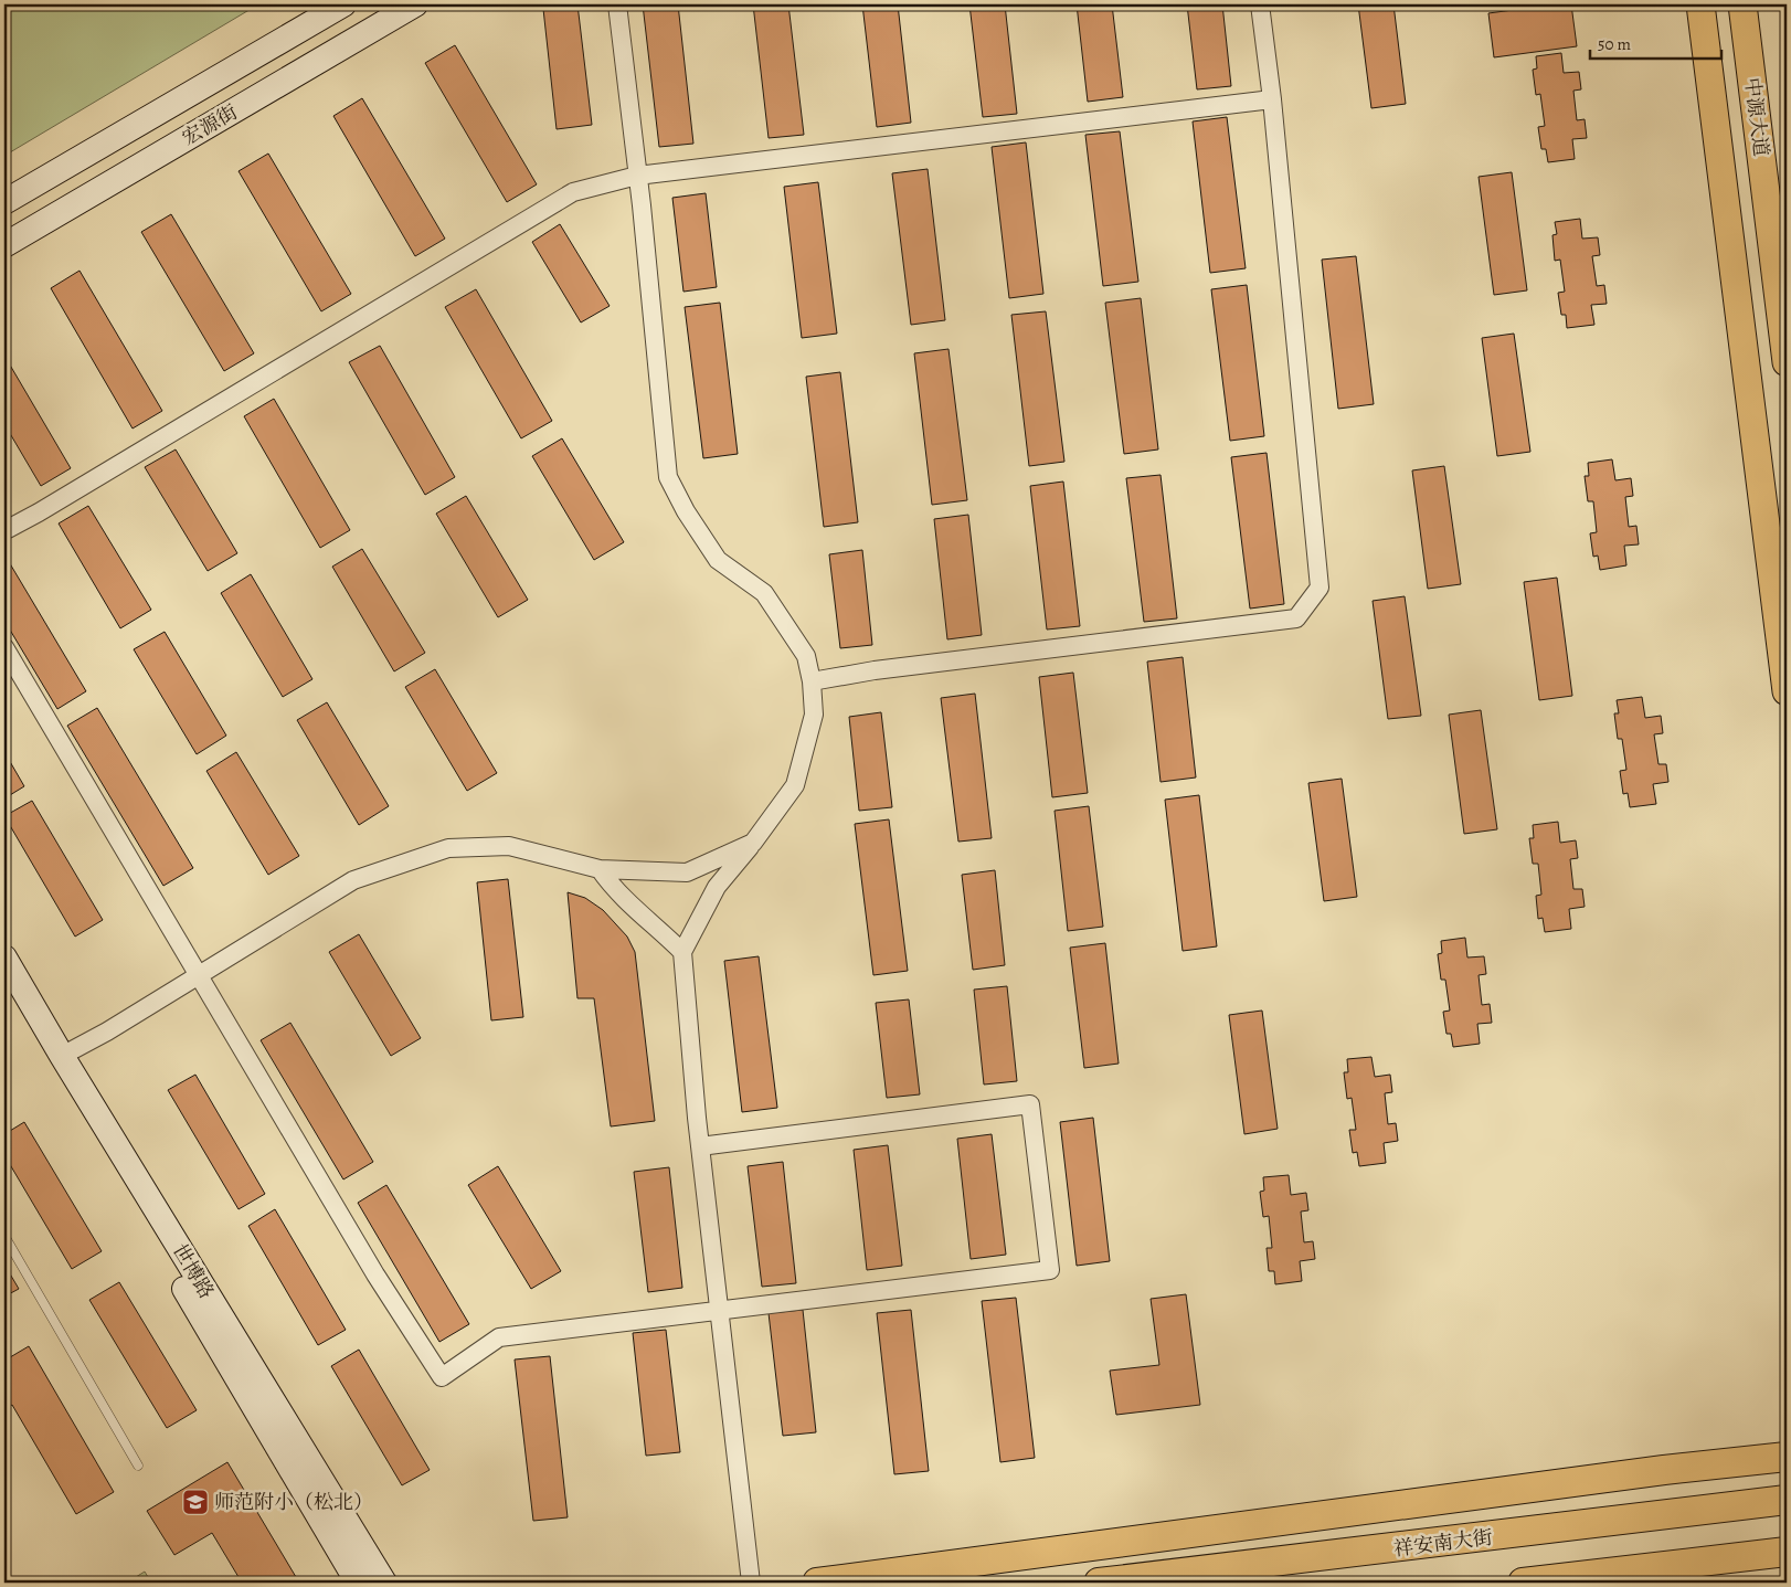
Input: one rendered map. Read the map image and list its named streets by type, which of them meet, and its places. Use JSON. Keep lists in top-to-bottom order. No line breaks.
{"streets":{"highway":["祥安南大街"],"main road":["中源大道","宏源街","世博路"]},"places":{"school or university":["师范附小（松北）"]},"scale_bar":"50 m"}
